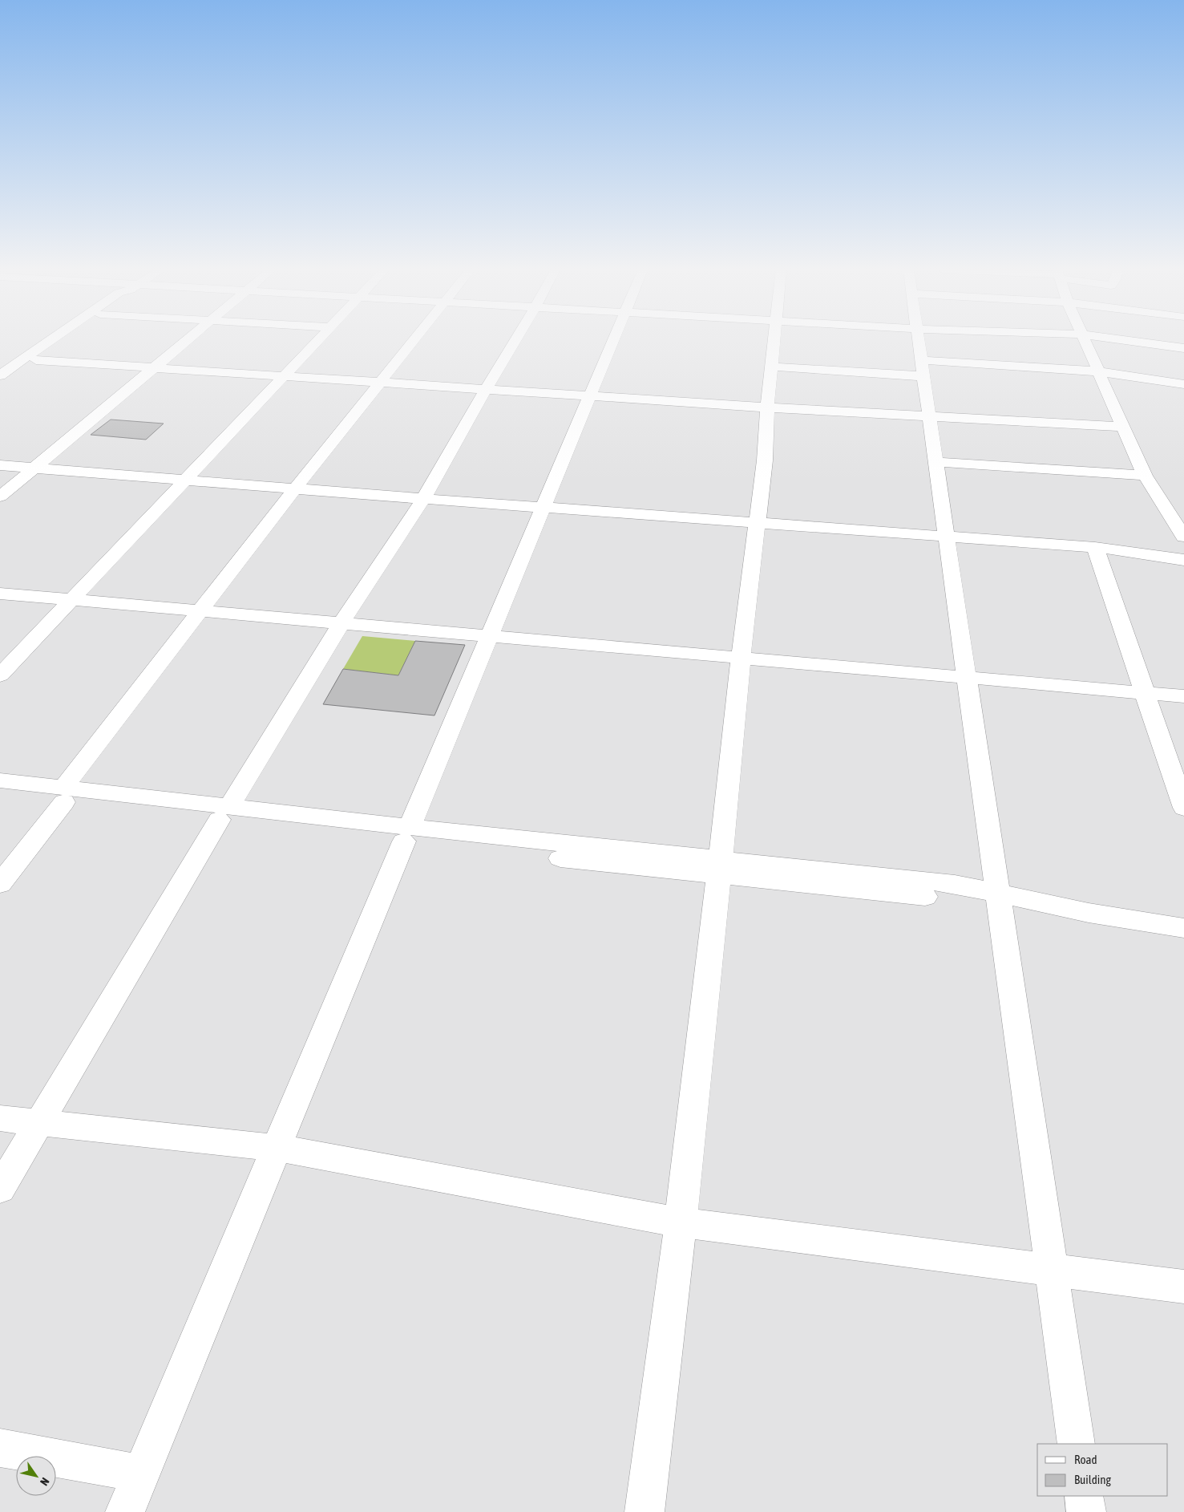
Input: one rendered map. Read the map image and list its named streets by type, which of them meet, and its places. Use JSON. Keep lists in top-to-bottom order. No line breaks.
{"legend":["Road","Building"],"north":"bottom right"}
